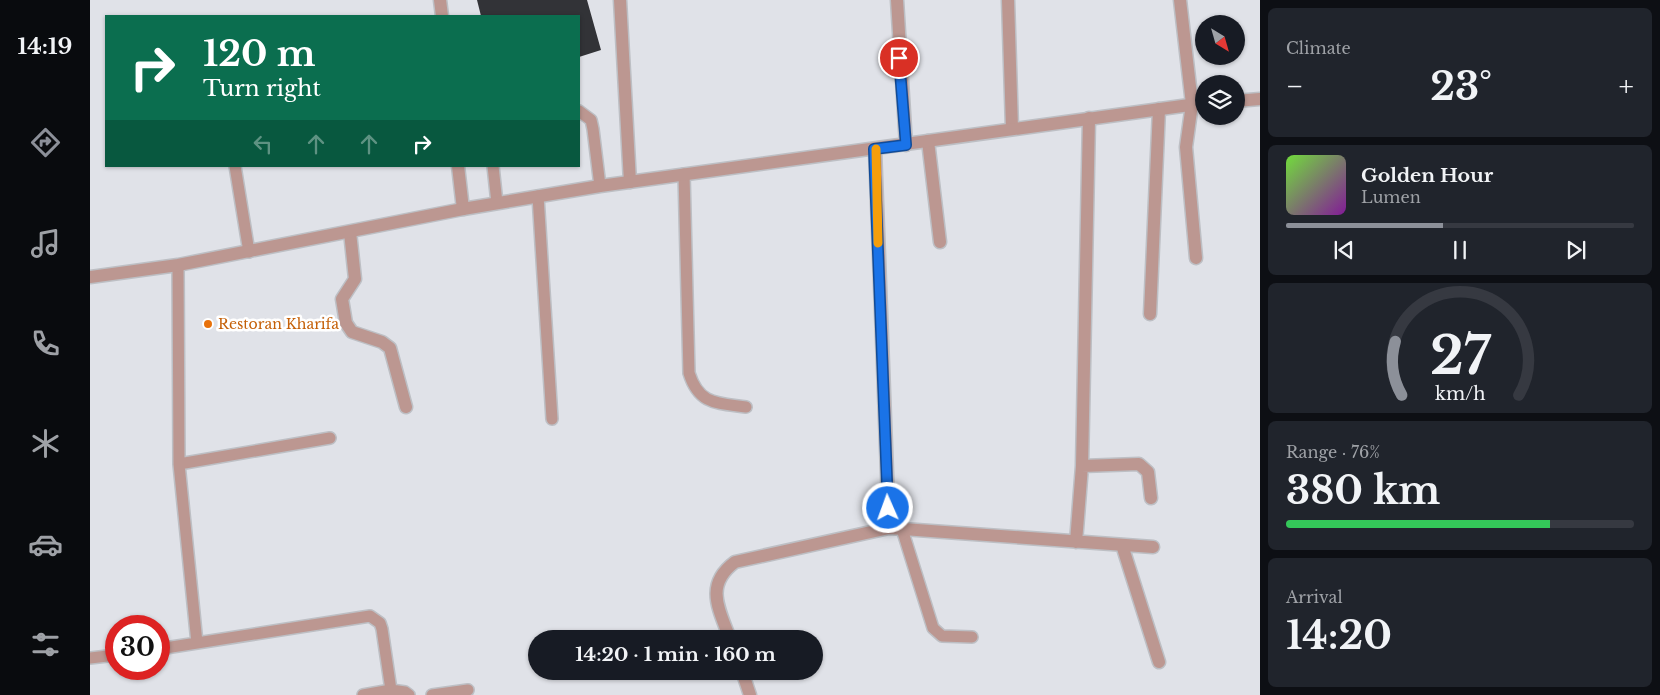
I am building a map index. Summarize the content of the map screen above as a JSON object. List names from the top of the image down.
{
  "places": ["Restoran Kharifa"],
  "north": "bottom right",
  "page": {
    "tabs": "14:19",
    "tile": [
      "Climate",
      ["Range · 76%", "380 km"],
      ["Arrival", "14:20"]
    ],
    "turn": ["120 m", "Turn right"],
    "heat": ["−", "23°", "+"],
    "song": ["Golden Hour", "Lumen"],
    "limit": "30",
    "trip": "14:20 · 1 min · 160 m",
    "gauge": ["27", "km/h"]
  }
}
